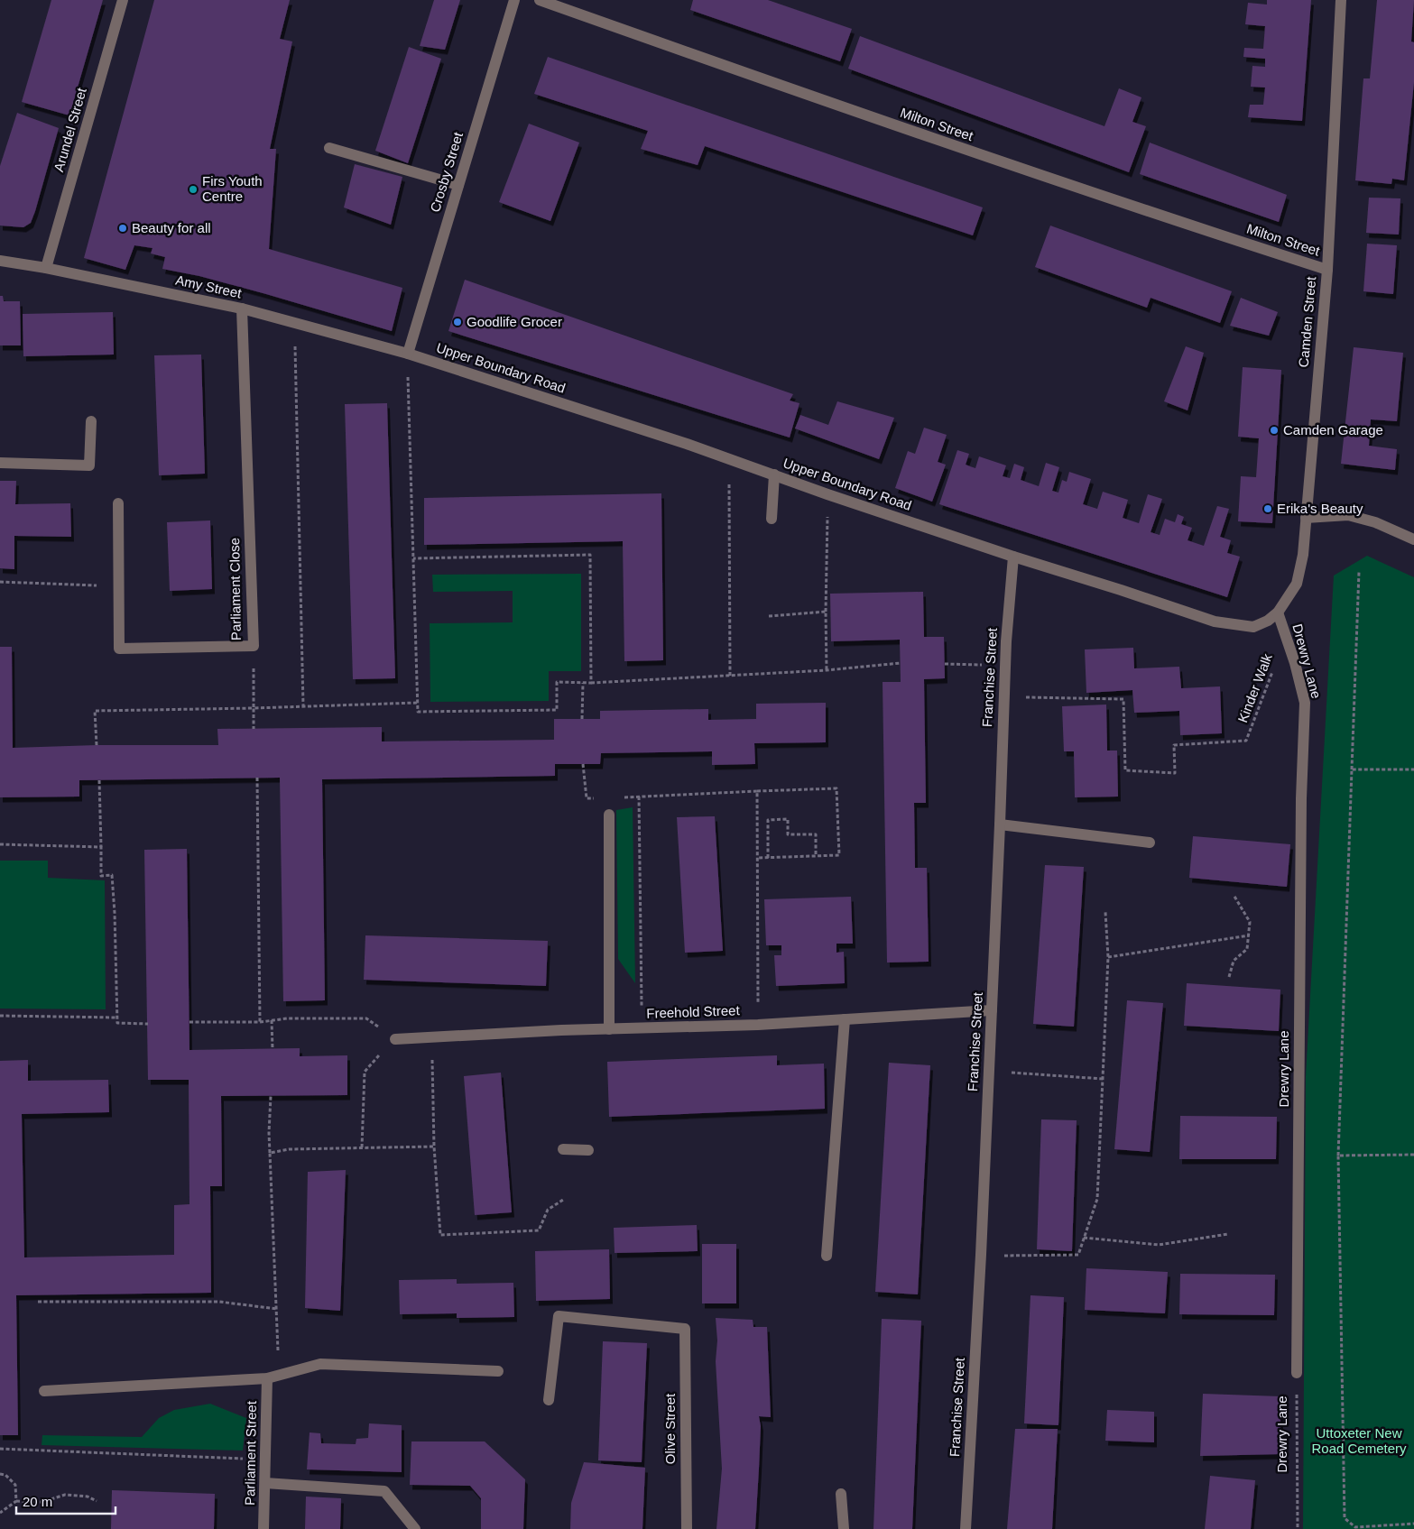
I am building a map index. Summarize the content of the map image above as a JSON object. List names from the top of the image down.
{
  "streets": {
    "street": [
      "Milton Street",
      "Arundel Street",
      "Crosby Street",
      "Amy Street",
      "Camden Street",
      "Upper Boundary Road",
      "Parliament Close",
      "Drewry Lane",
      "Franchise Street",
      "Freehold Street",
      "Olive Street",
      "Parliament Street"
    ],
    "path": ["Kinder Walk"]
  },
  "crossings": [
    ["Milton Street", "Camden Street"],
    ["Arundel Street", "Amy Street"],
    ["Crosby Street", "Amy Street"],
    ["Crosby Street", "Upper Boundary Road"],
    ["Amy Street", "Upper Boundary Road"],
    ["Amy Street", "Parliament Close"],
    ["Camden Street", "Upper Boundary Road"],
    ["Camden Street", "Drewry Lane"],
    ["Upper Boundary Road", "Drewry Lane"],
    ["Upper Boundary Road", "Franchise Street"],
    ["Drewry Lane", "Kinder Walk"],
    ["Franchise Street", "Kinder Walk"],
    ["Franchise Street", "Freehold Street"]
  ],
  "parks": ["Uttoxeter New Road Cemetery"],
  "places": [
    "Firs Youth Centre",
    "Beauty for all",
    "Goodlife Grocer",
    "Camden Garage",
    "Erika's Beauty"
  ],
  "scale_bar": "20 m"
}
